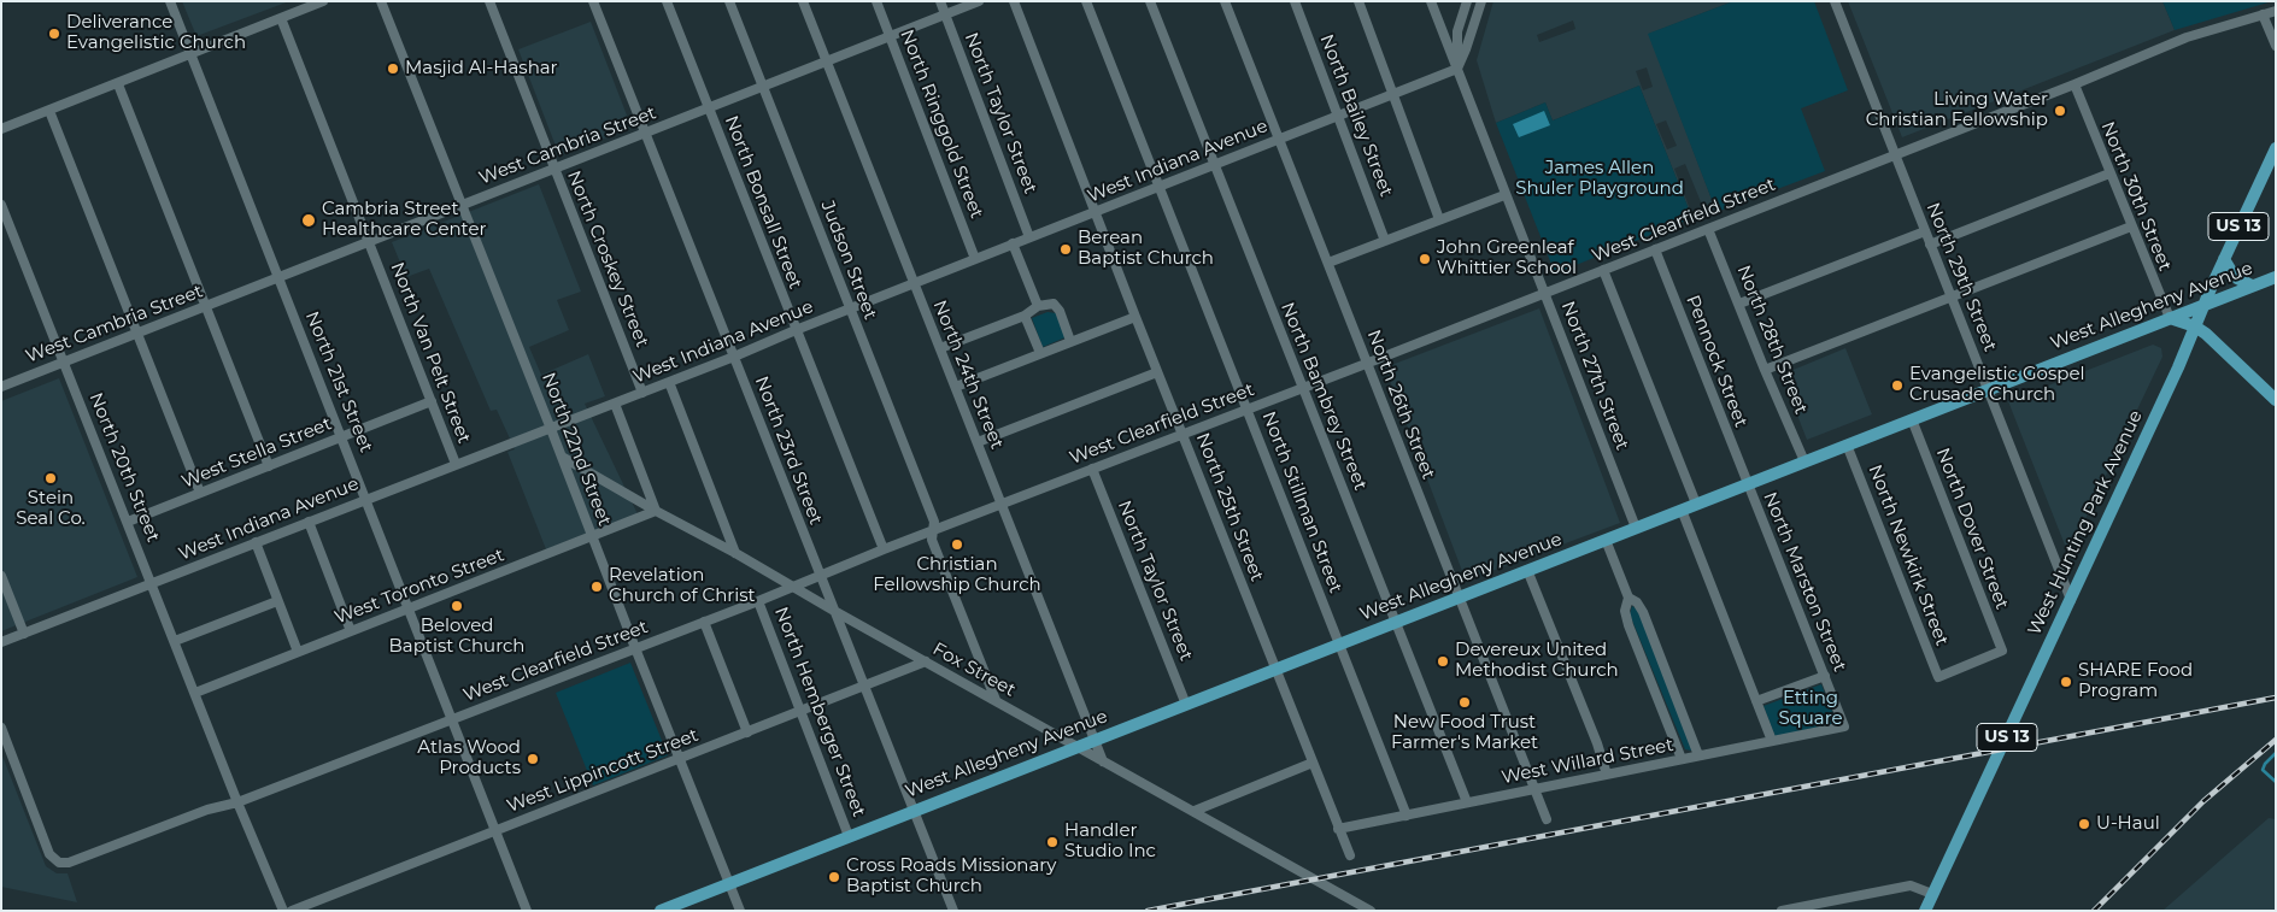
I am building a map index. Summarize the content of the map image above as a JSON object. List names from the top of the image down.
{
  "streets": {
    "main road": ["US 13", "West Allegheny Avenue", "West Hunting Park Avenue"],
    "street": [
      "North Taylor Street",
      "North Bailey Street",
      "North Ringgold Street",
      "West Cambria Street",
      "West Indiana Avenue",
      "North 30th Street",
      "North Bonsall Street",
      "West Clearfield Street",
      "North Croskey Street",
      "Judson Street",
      "North 29th Street",
      "North 28th Street",
      "North Van Pelt Street",
      "Pennock Street",
      "North 24th Street",
      "North 27th Street",
      "North 21st Street",
      "North Bambrey Street",
      "North 26th Street",
      "North 22nd Street",
      "North 23rd Street",
      "West Stella Street",
      "North 20th Street",
      "North Stillman Street",
      "North 25th Street",
      "North Dover Street",
      "North Newkirk Street",
      "North Marston Street",
      "West Toronto Street",
      "Fox Street",
      "North Hemberger Street",
      "West Willard Street",
      "West Lippincott Street"
    ]
  },
  "crossings": [
    ["North Taylor Street", "West Cambria Street"],
    ["North Taylor Street", "West Indiana Avenue"],
    ["North Taylor Street", "West Clearfield Street"],
    ["North Taylor Street", "West Allegheny Avenue"],
    ["North Bailey Street", "West Indiana Avenue"],
    ["North Ringgold Street", "West Cambria Street"],
    ["North Ringgold Street", "West Indiana Avenue"],
    ["West Cambria Street", "North Bonsall Street"],
    ["West Cambria Street", "North Croskey Street"],
    ["West Cambria Street", "Judson Street"],
    ["West Cambria Street", "North Van Pelt Street"],
    ["West Cambria Street", "North 24th Street"],
    ["West Cambria Street", "North 21st Street"],
    ["West Cambria Street", "North 22nd Street"],
    ["West Cambria Street", "North 23rd Street"],
    ["West Cambria Street", "North 20th Street"],
    ["West Indiana Avenue", "North Bonsall Street"],
    ["West Indiana Avenue", "North Croskey Street"],
    ["West Indiana Avenue", "Judson Street"],
    ["West Indiana Avenue", "North Van Pelt Street"],
    ["West Indiana Avenue", "North 24th Street"],
    ["West Indiana Avenue", "North 27th Street"],
    ["West Indiana Avenue", "North 21st Street"],
    ["West Indiana Avenue", "North Bambrey Street"],
    ["West Indiana Avenue", "North 26th Street"],
    ["West Indiana Avenue", "North 22nd Street"],
    ["West Indiana Avenue", "North 23rd Street"],
    ["West Indiana Avenue", "North 20th Street"],
    ["West Indiana Avenue", "North Stillman Street"],
    ["West Indiana Avenue", "North 25th Street"],
    ["North 30th Street", "West Clearfield Street"],
    ["North 30th Street", "West Allegheny Avenue"],
    ["North Bonsall Street", "West Clearfield Street"],
    ["West Clearfield Street", "Judson Street"],
    ["West Clearfield Street", "North 29th Street"],
    ["West Clearfield Street", "North 28th Street"],
    ["West Clearfield Street", "Pennock Street"],
    ["West Clearfield Street", "North 24th Street"],
    ["West Clearfield Street", "North 27th Street"],
    ["West Clearfield Street", "North 21st Street"],
    ["West Clearfield Street", "North Bambrey Street"],
    ["West Clearfield Street", "North 26th Street"],
    ["West Clearfield Street", "North 22nd Street"],
    ["West Clearfield Street", "North 23rd Street"],
    ["West Clearfield Street", "North 20th Street"],
    ["West Clearfield Street", "North Stillman Street"],
    ["West Clearfield Street", "North 25th Street"],
    ["West Clearfield Street", "Fox Street"],
    ["West Clearfield Street", "North Hemberger Street"],
    ["Judson Street", "Fox Street"],
    ["North 29th Street", "West Allegheny Avenue"],
    ["North 29th Street", "West Hunting Park Avenue"],
    ["West Allegheny Avenue", "North 28th Street"],
    ["West Allegheny Avenue", "Pennock Street"],
    ["West Allegheny Avenue", "North 24th Street"],
    ["West Allegheny Avenue", "North 27th Street"],
    ["West Allegheny Avenue", "North Bambrey Street"],
    ["West Allegheny Avenue", "North 26th Street"],
    ["West Allegheny Avenue", "North 22nd Street"],
    ["West Allegheny Avenue", "North 23rd Street"],
    ["West Allegheny Avenue", "North Stillman Street"],
    ["West Allegheny Avenue", "North 25th Street"],
    ["West Allegheny Avenue", "West Hunting Park Avenue"],
    ["West Allegheny Avenue", "North Dover Street"],
    ["West Allegheny Avenue", "North Newkirk Street"],
    ["West Allegheny Avenue", "North Marston Street"],
    ["West Allegheny Avenue", "Fox Street"],
    ["West Allegheny Avenue", "North Hemberger Street"],
    ["North Van Pelt Street", "West Stella Street"],
    ["Pennock Street", "North Marston Street"],
    ["North 24th Street", "Fox Street"],
    ["North 21st Street", "West Stella Street"],
    ["North 21st Street", "West Toronto Street"],
    ["North 21st Street", "West Lippincott Street"],
    ["North Bambrey Street", "West Willard Street"],
    ["North 26th Street", "West Willard Street"],
    ["North 22nd Street", "West Toronto Street"],
    ["North 22nd Street", "Fox Street"],
    ["North 22nd Street", "West Lippincott Street"],
    ["North 23rd Street", "Fox Street"],
    ["North 23rd Street", "West Lippincott Street"],
    ["West Stella Street", "North 20th Street"],
    ["North 20th Street", "West Toronto Street"],
    ["North Stillman Street", "West Willard Street"],
    ["North 25th Street", "West Willard Street"],
    ["North Dover Street", "North Newkirk Street"],
    ["North Marston Street", "West Willard Street"],
    ["West Toronto Street", "Fox Street"],
    ["Fox Street", "West Lippincott Street"],
    ["North Hemberger Street", "West Lippincott Street"]
  ],
  "parks": ["James Allen Shuler Playground", "Etting Square"],
  "places": [
    "Deliverance Evangelistic Church",
    "Masjid Al-Hashar",
    "Living Water Christian Fellowship",
    "Cambria Street Healthcare Center",
    "Berean Baptist Church",
    "John Greenleaf Whittier School",
    "Evangelistic Gospel Crusade Church",
    "Stein Seal Co.",
    "Christian Fellowship Church",
    "Revelation Church of Christ",
    "Beloved Baptist Church",
    "Devereux United Methodist Church",
    "SHARE Food Program",
    "New Food Trust Farmer's Market",
    "Atlas Wood Products",
    "U-Haul",
    "Handler Studio Inc",
    "Cross Roads Missionary Baptist Church"
  ]
}
